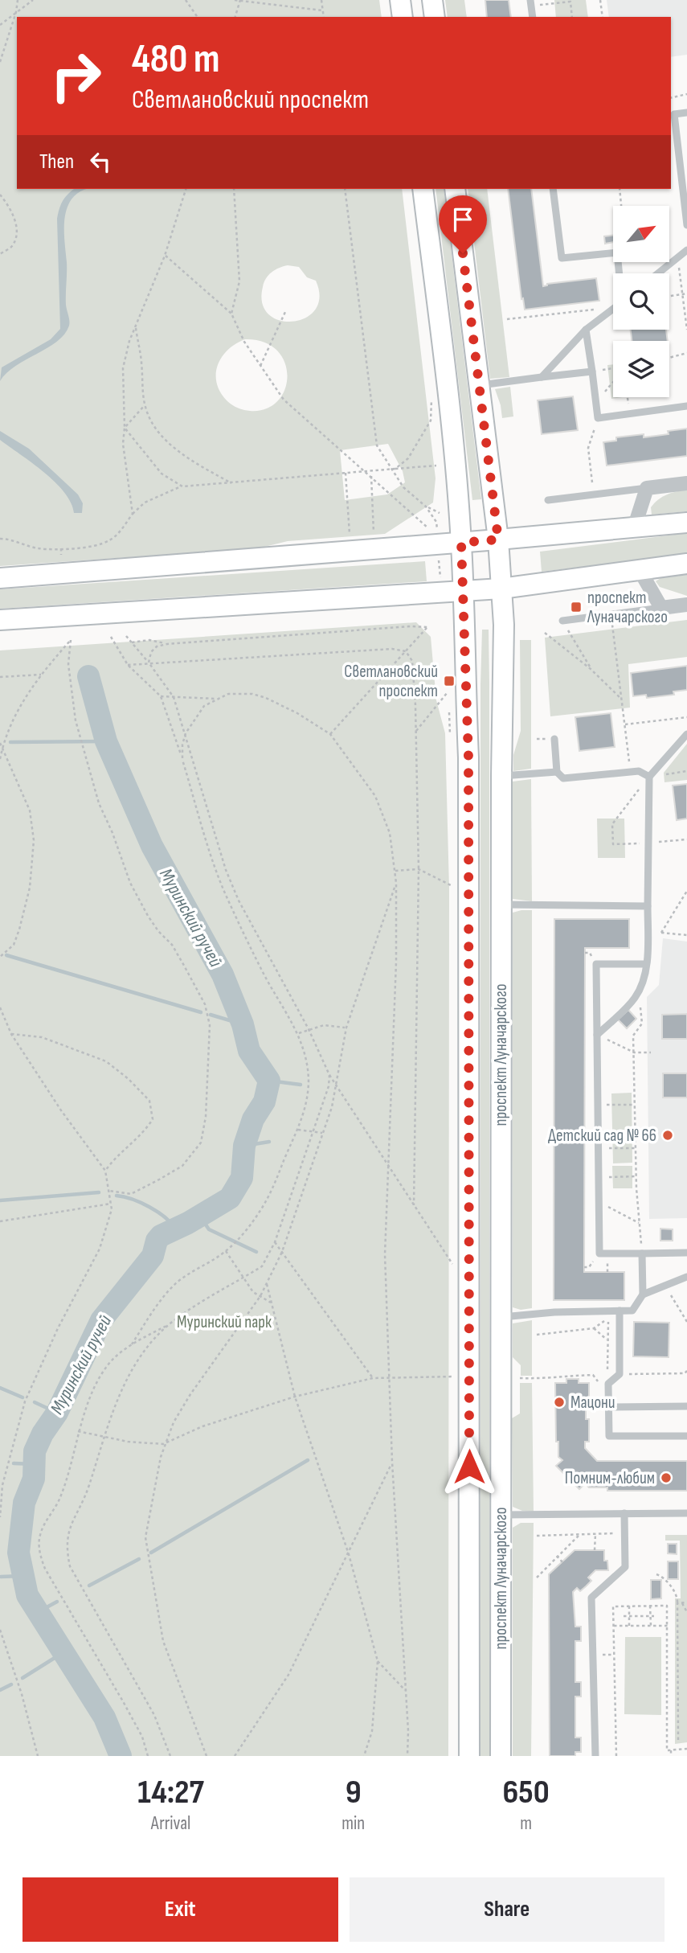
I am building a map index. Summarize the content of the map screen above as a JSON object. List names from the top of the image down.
{
  "streets": {
    "main road": ["проспект Луначарского"]
  },
  "water": ["Муринский ручей"],
  "parks": ["Муринский парк"],
  "places": {
    "transit": ["проспект Луначарского", "Светлановский проспект"],
    "other": ["Детский сад № 66", "Мацони", "Помним-любим"]
  },
  "north": "top right",
  "page": {
    "turn": ["480 m", "Светлановский проспект"],
    "then": "Then",
    "eta": [
      "14:27",
      "Arrival",
      "9",
      "min",
      "650",
      "m"
    ],
    "buttons": ["Exit", "Share"]
  }
}
